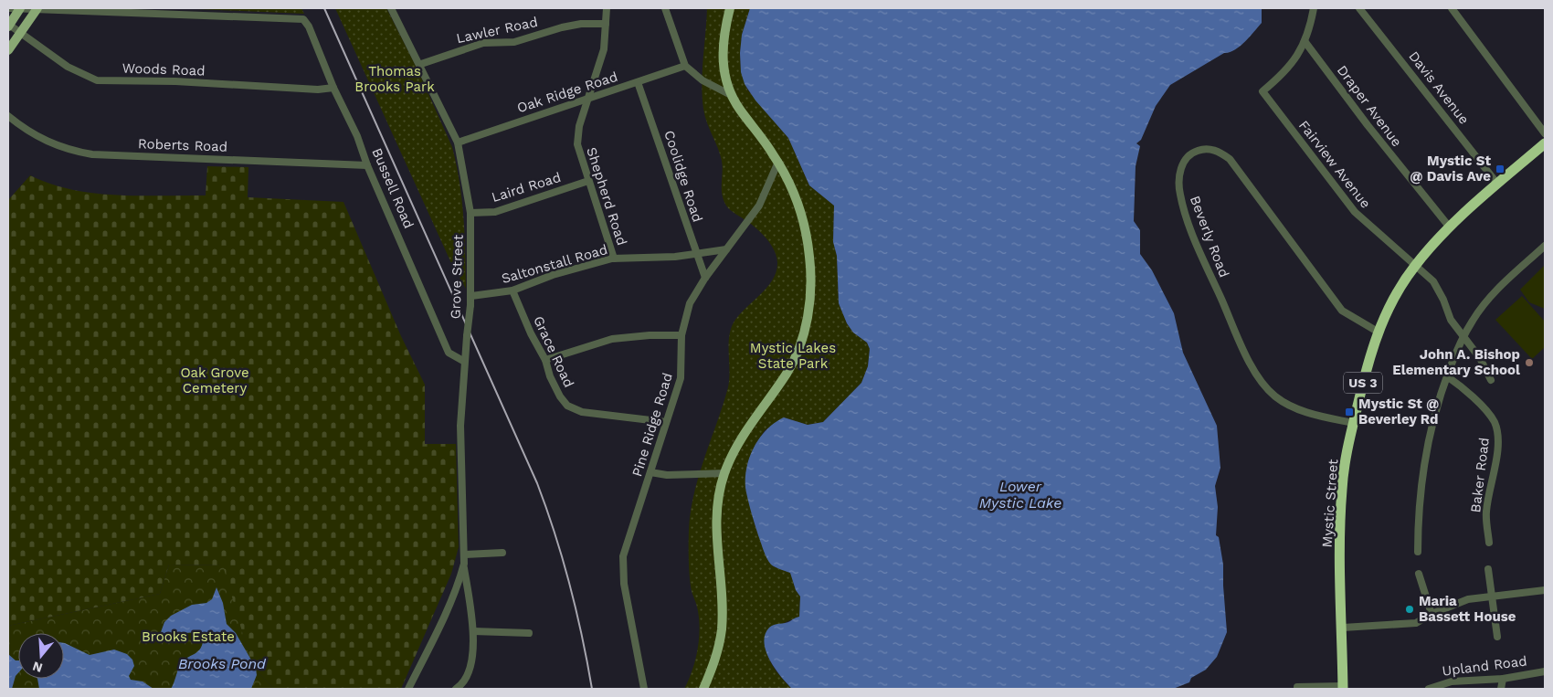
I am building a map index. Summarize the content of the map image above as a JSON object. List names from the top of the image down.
{
  "streets": {
    "highway": ["US 3", "Mystic Street"],
    "street": [
      "Lawler Road",
      "Woods Road",
      "Davis Avenue",
      "Oak Ridge Road",
      "Draper Avenue",
      "Roberts Road",
      "Fairview Avenue",
      "Coolidge Road",
      "Laird Road",
      "Bussell Road",
      "Shepherd Road",
      "Beverly Road",
      "Saltonstall Road",
      "Grove Street",
      "Grace Road",
      "Pine Ridge Road",
      "Baker Road",
      "Upland Road"
    ]
  },
  "crossings": [
    ["Lawler Road", "Shepherd Road"],
    ["Lawler Road", "Grove Street"],
    ["Woods Road", "Bussell Road"],
    ["Davis Avenue", "Mystic Street"],
    ["Oak Ridge Road", "Coolidge Road"],
    ["Oak Ridge Road", "Shepherd Road"],
    ["Oak Ridge Road", "Grove Street"],
    ["Draper Avenue", "Fairview Avenue"],
    ["Draper Avenue", "Mystic Street"],
    ["Roberts Road", "Bussell Road"],
    ["Fairview Avenue", "Mystic Street"],
    ["Coolidge Road", "Saltonstall Road"],
    ["Coolidge Road", "Pine Ridge Road"],
    ["Laird Road", "Shepherd Road"],
    ["Laird Road", "Grove Street"],
    ["Bussell Road", "Grove Street"],
    ["Shepherd Road", "Saltonstall Road"],
    ["Beverly Road", "Mystic Street"],
    ["Saltonstall Road", "Grove Street"],
    ["Saltonstall Road", "Grace Road"],
    ["Saltonstall Road", "Pine Ridge Road"],
    ["Grace Road", "Pine Ridge Road"]
  ],
  "water": ["Lower Mystic Lake", "Brooks Pond"],
  "parks": [
    "Thomas Brooks Park",
    "Mystic Lakes State Park",
    "Oak Grove Cemetery",
    "Brooks Estate"
  ],
  "places": {
    "transit": ["Mystic St @ Davis Ave", "Mystic St @ Beverley Rd"],
    "other": ["John A. Bishop Elementary School", "Maria Bassett House"]
  },
  "north": "bottom"
}
